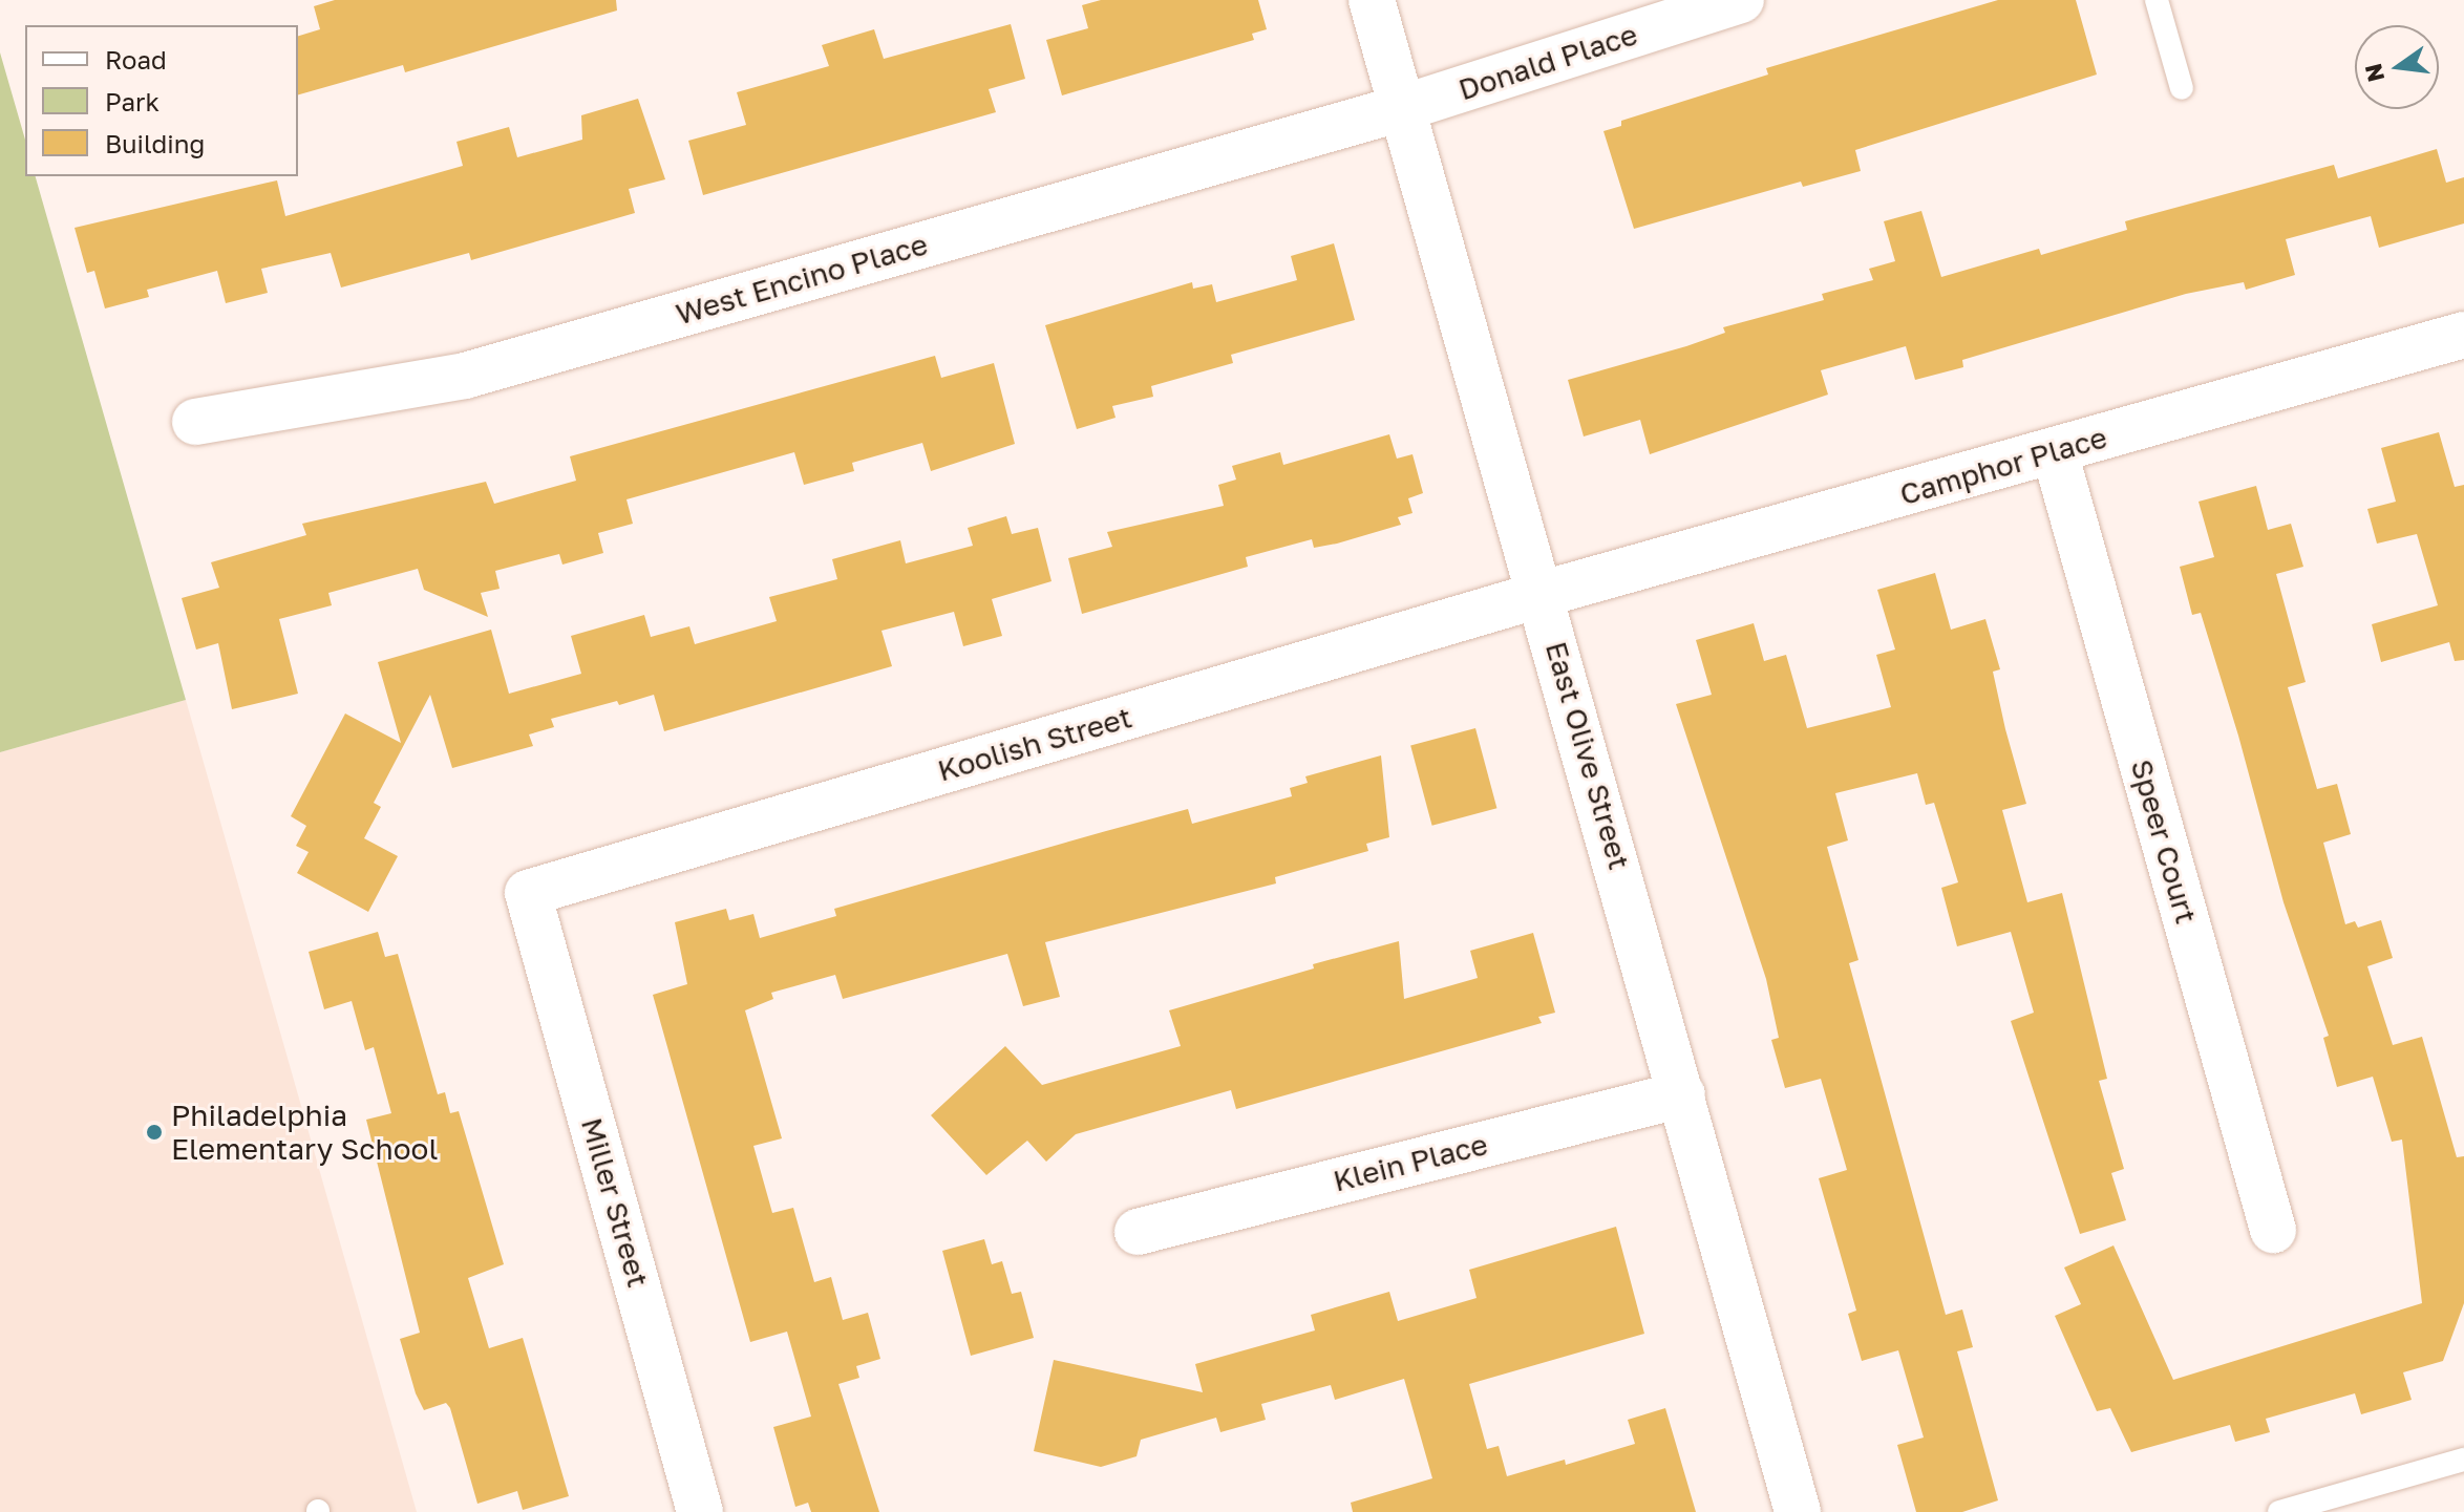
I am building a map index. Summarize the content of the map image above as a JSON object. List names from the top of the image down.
{
  "streets": {
    "street": [
      "Donald Place",
      "West Encino Place",
      "Camphor Place",
      "Koolish Street",
      "East Olive Street",
      "Speer Court",
      "Klein Place",
      "Miller Street"
    ]
  },
  "crossings": [
    ["Donald Place", "West Encino Place"],
    ["Donald Place", "East Olive Street"],
    ["West Encino Place", "East Olive Street"],
    ["Camphor Place", "Koolish Street"],
    ["Camphor Place", "East Olive Street"],
    ["Camphor Place", "Speer Court"],
    ["Koolish Street", "East Olive Street"],
    ["Koolish Street", "Miller Street"],
    ["East Olive Street", "Klein Place"]
  ],
  "places": ["Philadelphia Elementary School"],
  "legend": ["Road", "Park", "Building"],
  "north": "left"
}
